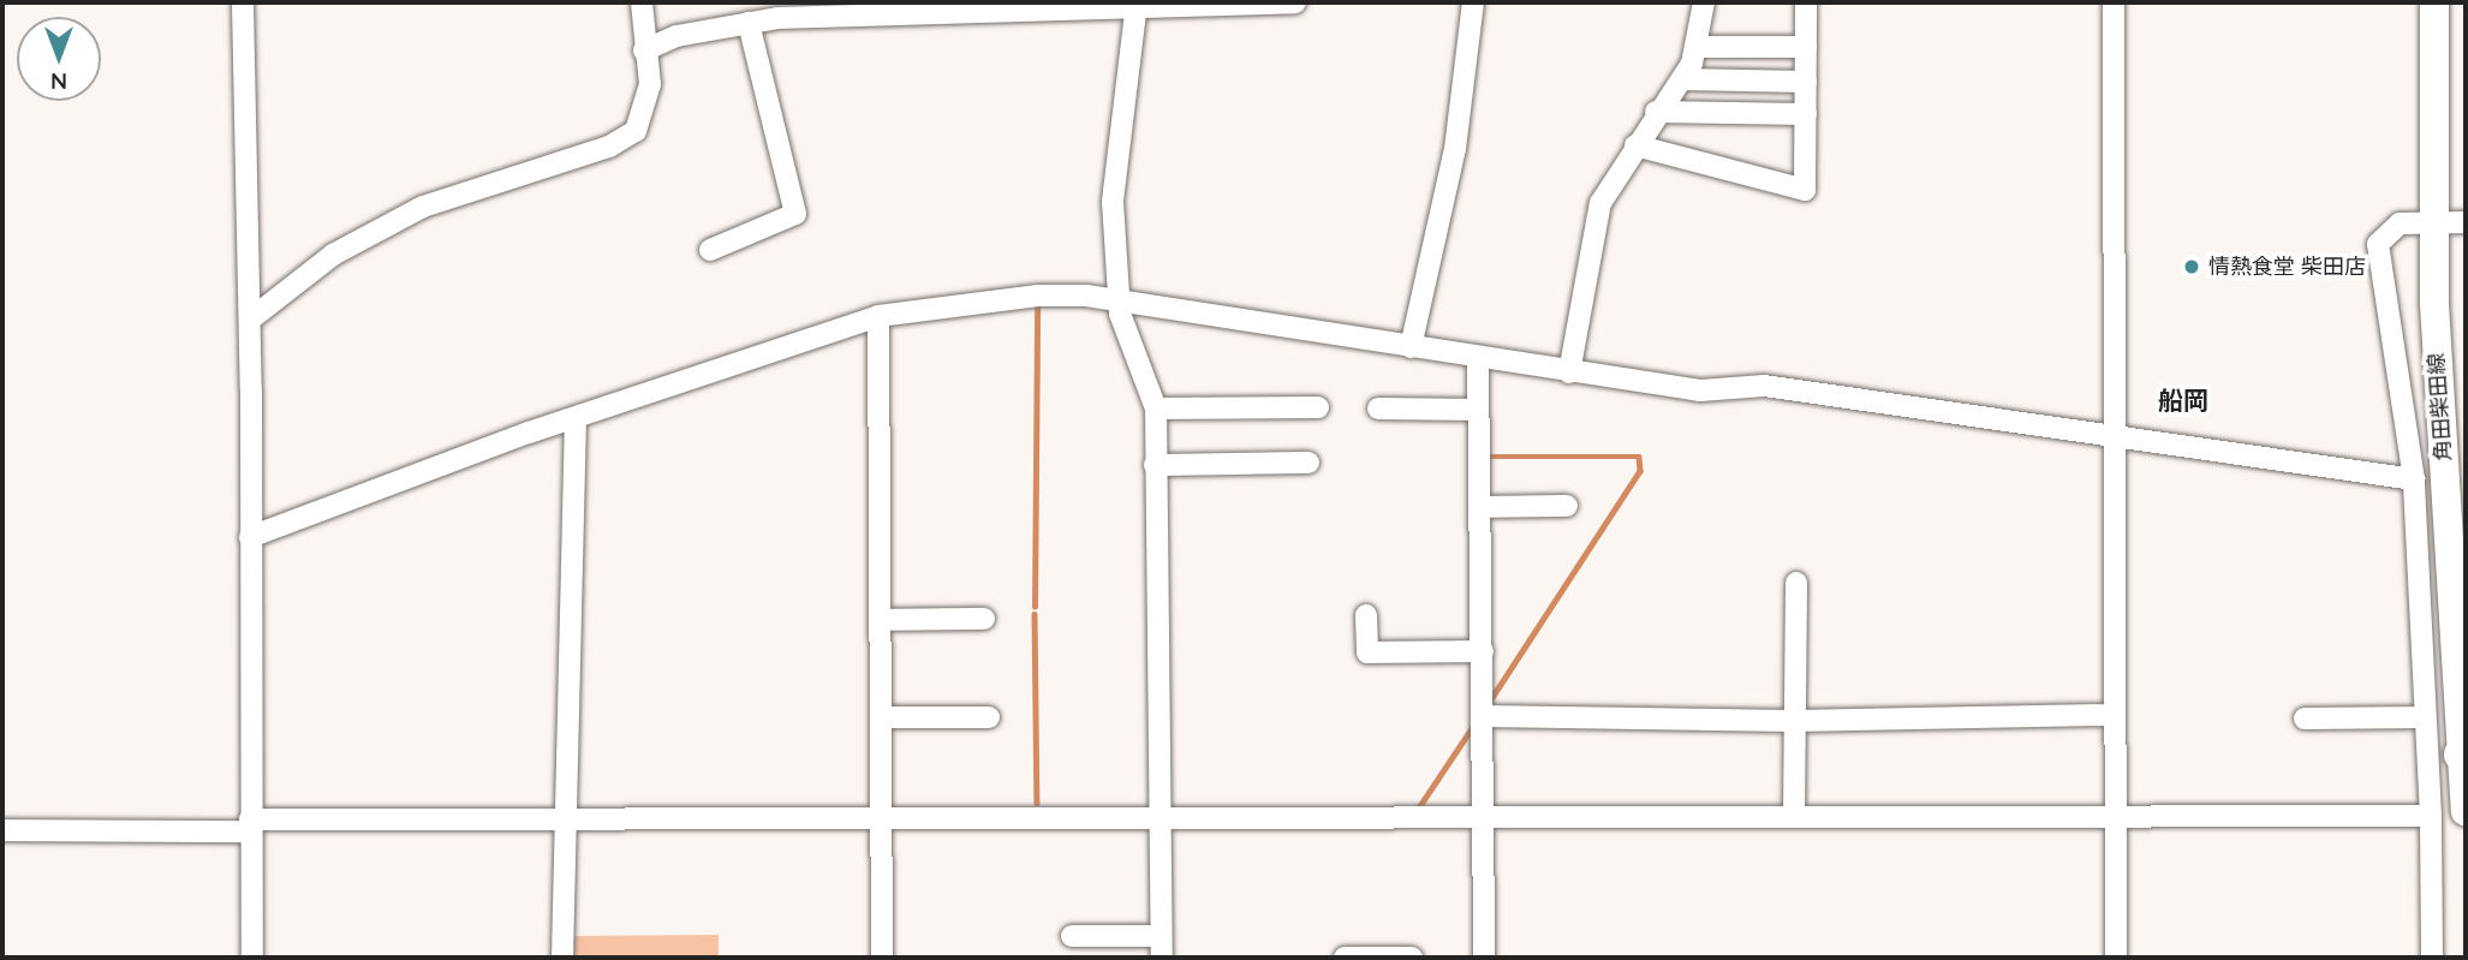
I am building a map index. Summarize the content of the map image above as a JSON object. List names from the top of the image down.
{
  "streets": {
    "main road": ["角田柴田線"]
  },
  "districts": ["船岡"],
  "places": ["情熱食堂 柴田店"],
  "north": "bottom"
}
